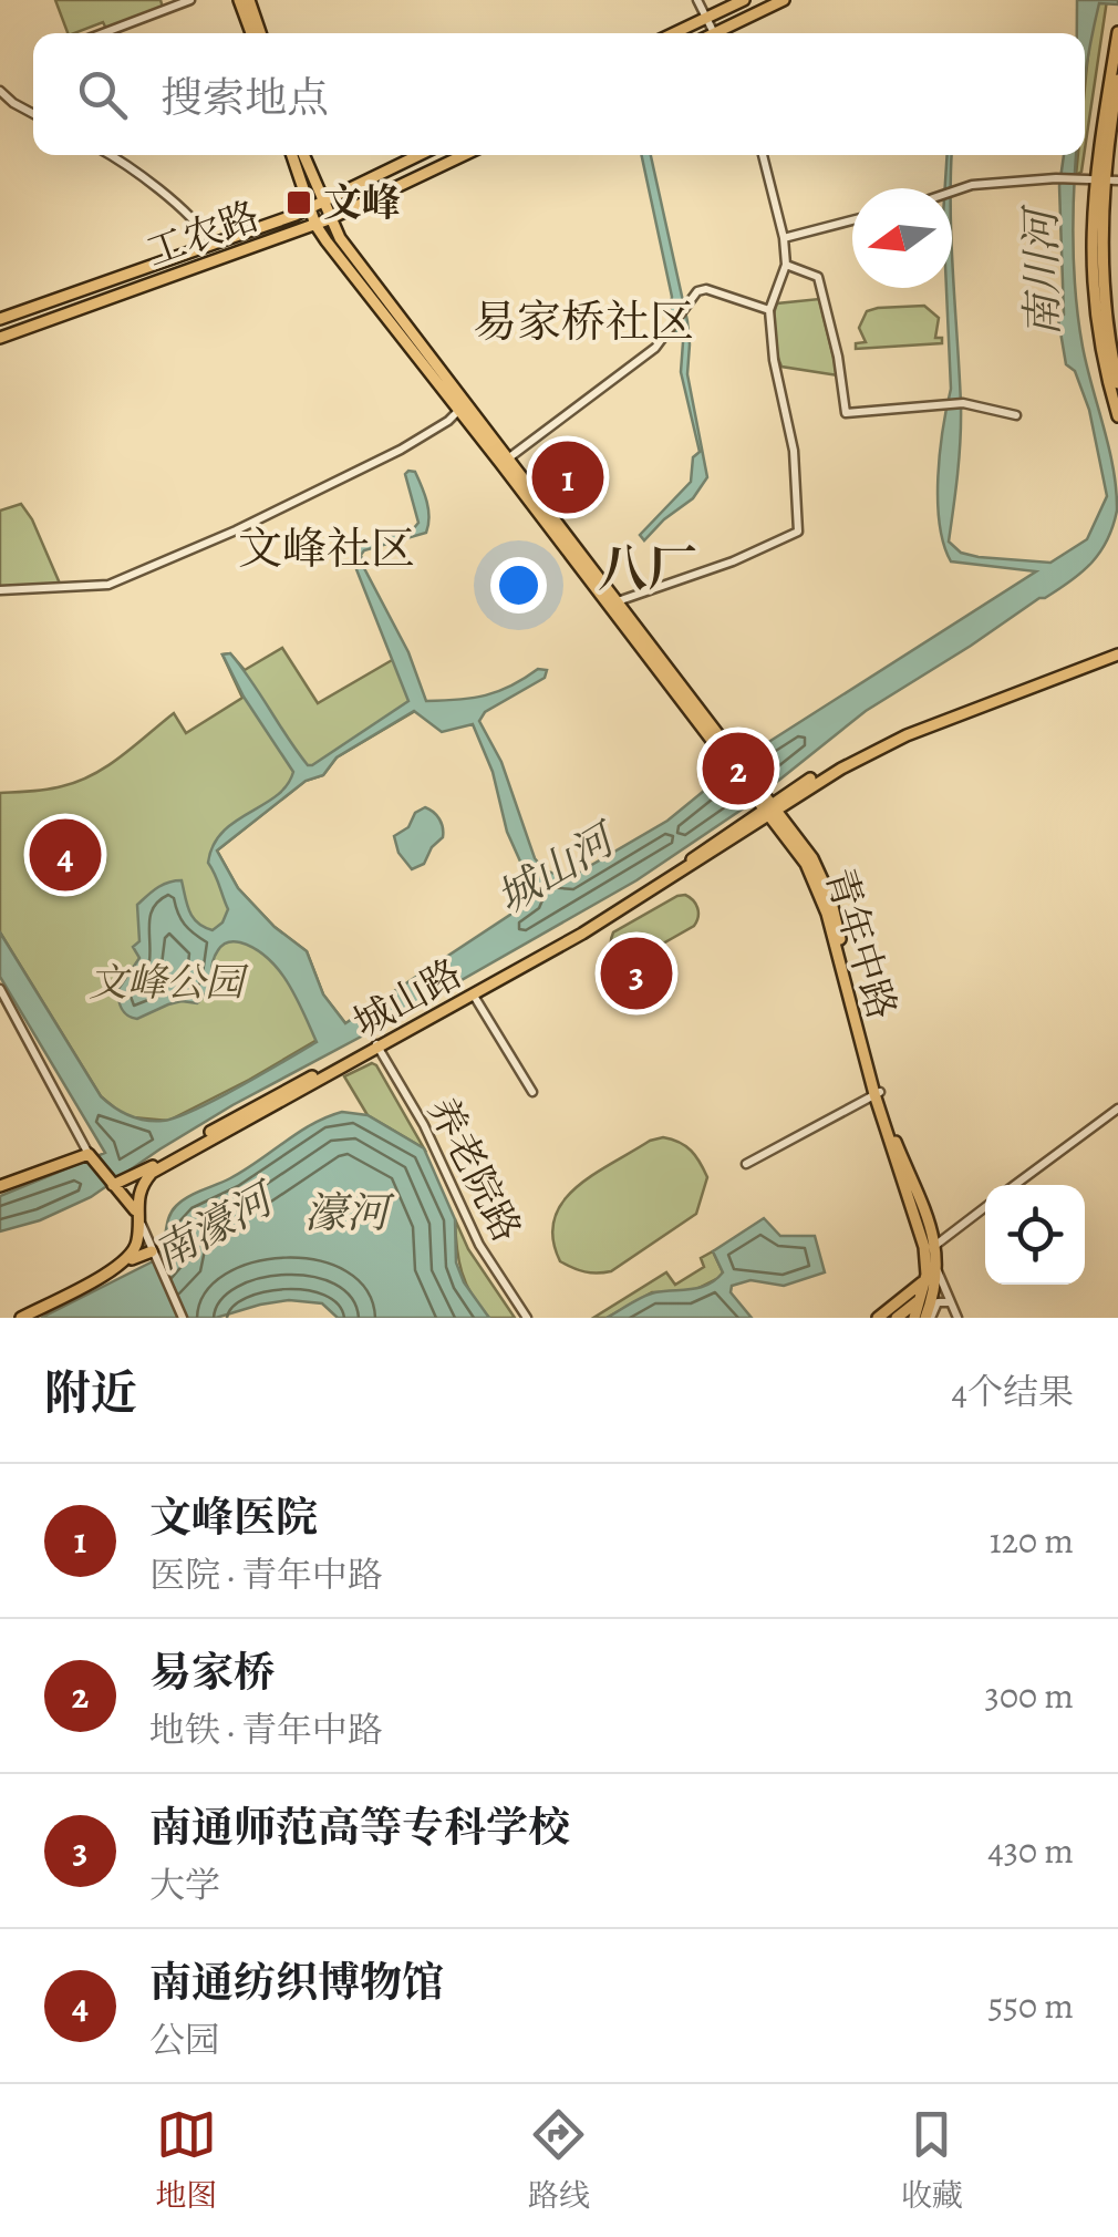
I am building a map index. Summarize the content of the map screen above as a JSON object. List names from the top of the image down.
{
  "streets": {
    "main road": ["工农路", "青年中路", "城山路"],
    "street": ["养老院路"]
  },
  "crossings": [
    ["工农路", "青年中路"],
    ["青年中路", "城山路"],
    ["城山路", "养老院路"]
  ],
  "districts": ["易家桥社区", "文峰社区", "八厂"],
  "water": [
    "南川河",
    "城山河",
    "濠河",
    "南濠河"
  ],
  "parks": ["文峰公园"],
  "places": {
    "transit": ["文峰"]
  },
  "north": "left",
  "page": {
    "search": "搜索地点",
    "pins": [
      "1",
      "2",
      "4",
      "3"
    ],
    "heading": ["附近", "4个结果"],
    "list": [
      {
        "mark": "1",
        "name": "文峰医院",
        "note": "医院 · 青年中路",
        "value": "120 m"
      },
      {
        "mark": "2",
        "name": "易家桥",
        "note": "地铁 · 青年中路",
        "value": "300 m"
      },
      {
        "mark": "3",
        "name": "南通师范高等专科学校",
        "note": "大学",
        "value": "430 m"
      },
      {
        "mark": "4",
        "name": "南通纺织博物馆",
        "note": "公园",
        "value": "550 m"
      }
    ],
    "nav": ["地图", "路线", "收藏"]
  }
}
